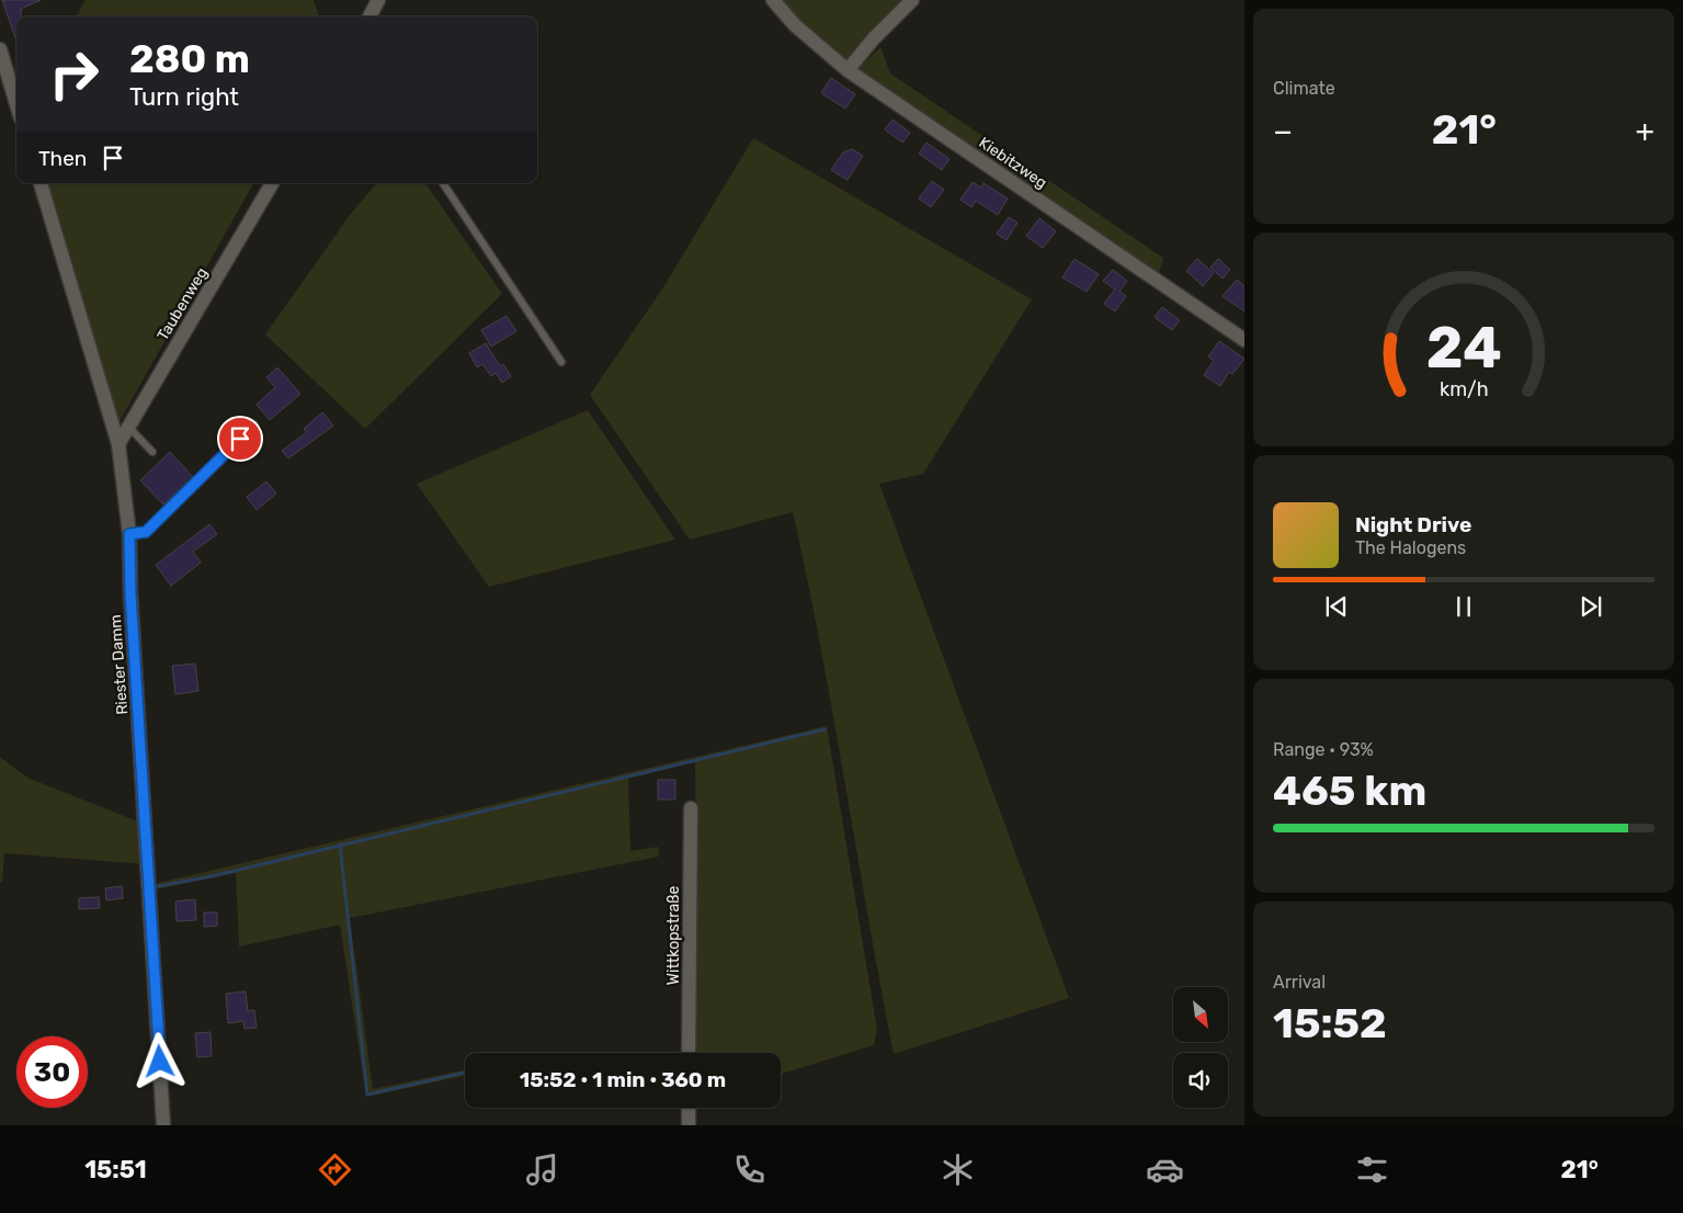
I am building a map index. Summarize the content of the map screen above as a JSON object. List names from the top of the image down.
{
  "streets": {
    "street": [
      "Kiebitzweg",
      "Taubenweg",
      "Riester Damm",
      "Wittkopstraße"
    ]
  },
  "crossings": [
    ["Taubenweg", "Riester Damm"]
  ],
  "north": "bottom right",
  "page": {
    "tile": [
      "Climate",
      ["Range · 93%", "465 km"],
      ["Arrival", "15:52"]
    ],
    "turn": ["280 m", "Turn right"],
    "heat": ["−", "21°", "+"],
    "then": "Then",
    "song": ["Night Drive", "The Halogens"],
    "limit": "30",
    "trip": "15:52 · 1 min · 360 m",
    "tabs": ["15:51", "21°"],
    "gauge": ["24", "km/h"]
  }
}
